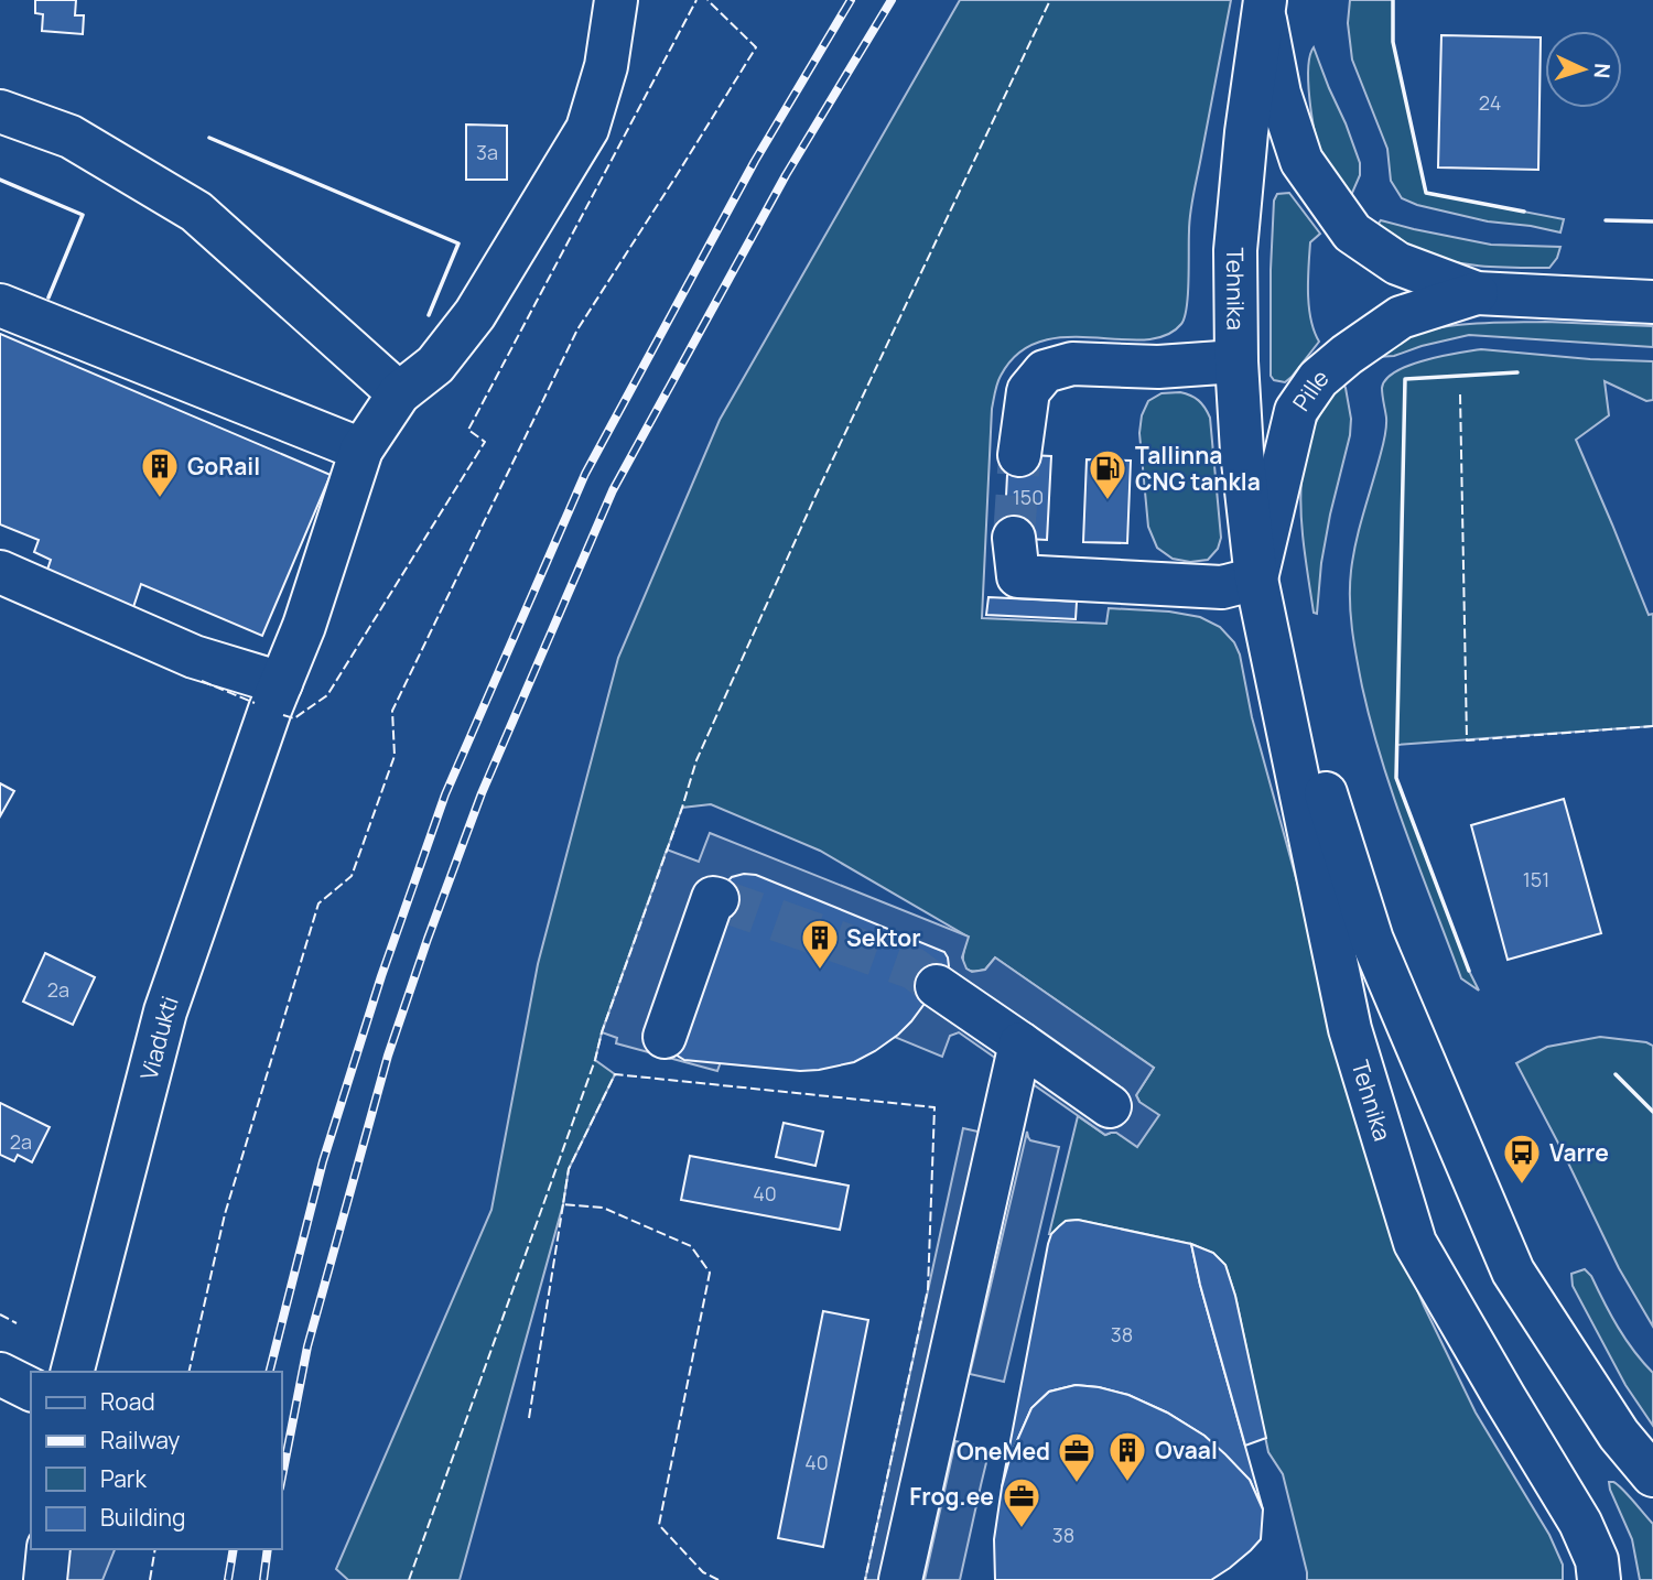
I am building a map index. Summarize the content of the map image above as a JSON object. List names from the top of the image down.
{
  "streets": {
    "main road": ["Tehnika", "Pille", "Viadukti"]
  },
  "crossings": [
    ["Tehnika", "Pille"]
  ],
  "places": {
    "building": ["GoRail", "Sektor", "Ovaal"],
    "fuel station": ["Tallinna CNG tankla"],
    "bus stop": ["Varre"],
    "office": ["OneMed", "Frog.ee"]
  },
  "house_numbers": [
    "24",
    "3a",
    "150",
    "151",
    "2a",
    "2a",
    "40",
    "38",
    "40",
    "38"
  ],
  "legend": [
    "Road",
    "Railway",
    "Park",
    "Building"
  ],
  "north": "right"
}
